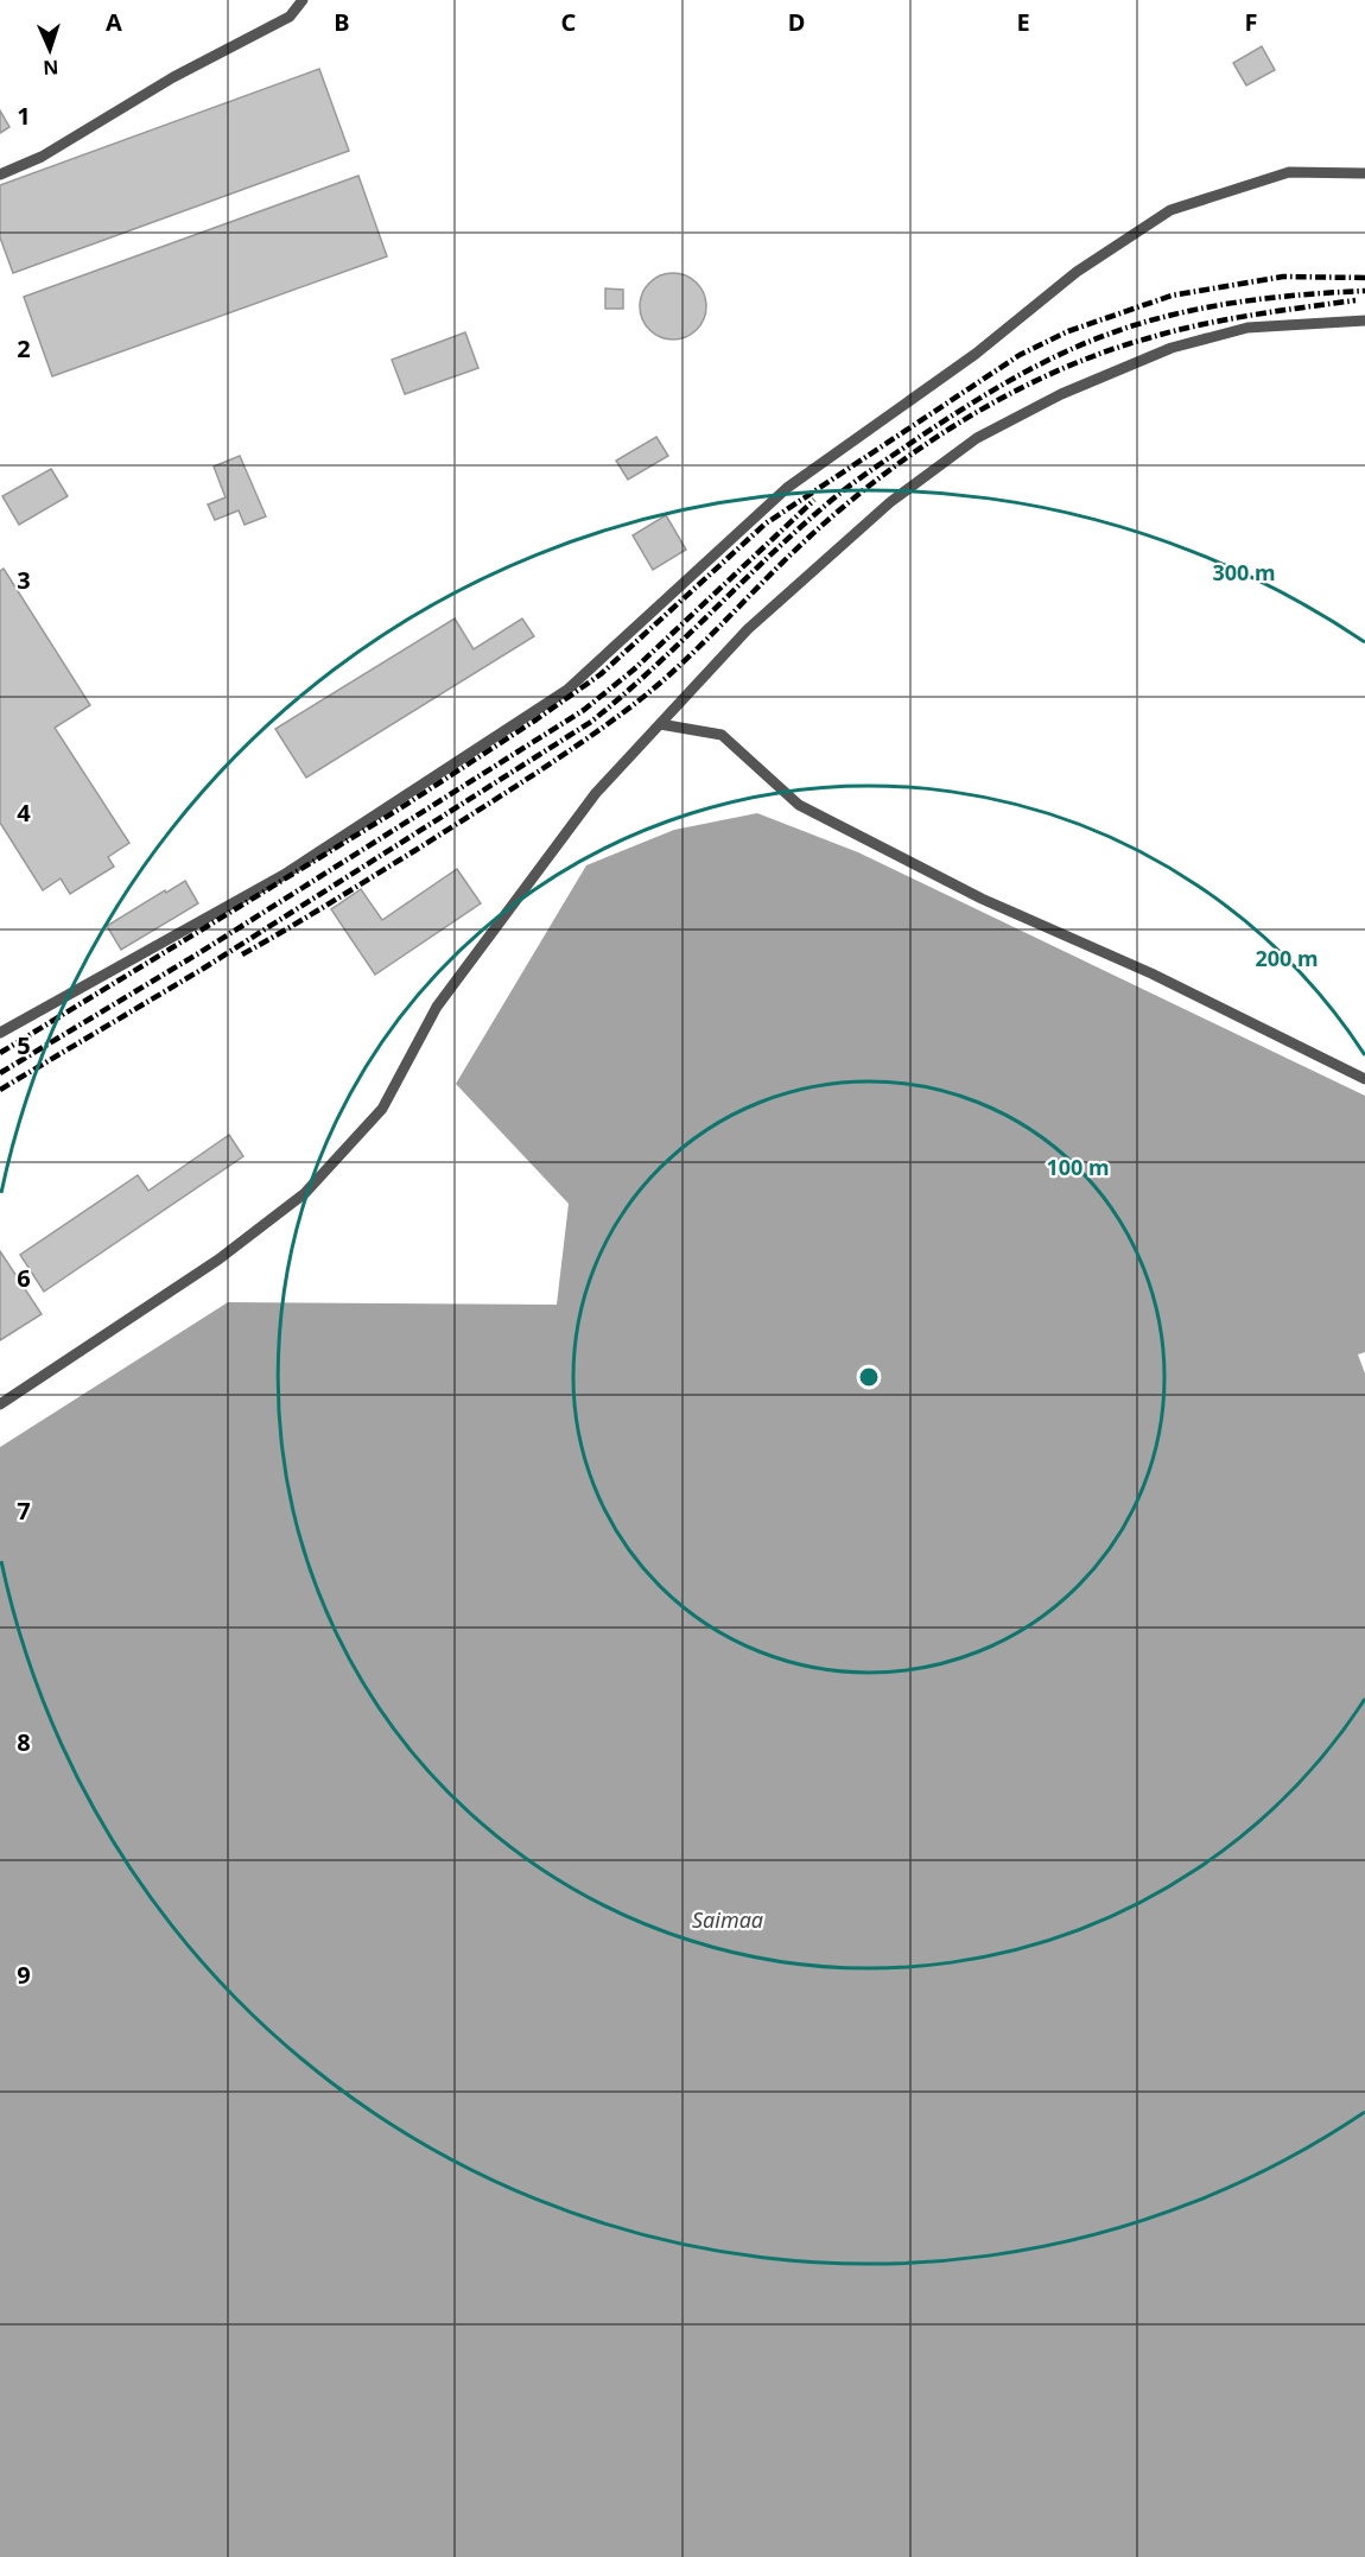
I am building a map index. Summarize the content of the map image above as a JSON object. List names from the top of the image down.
{
  "water": ["Saimaa"],
  "north": "bottom",
  "grid": {
    "columns": [
      "A",
      "B",
      "C",
      "D",
      "E",
      "F"
    ],
    "rows": [
      "1",
      "2",
      "3",
      "4",
      "5",
      "6",
      "7",
      "8",
      "9"
    ]
  },
  "rings": ["300 m", "200 m", "100 m"]
}
